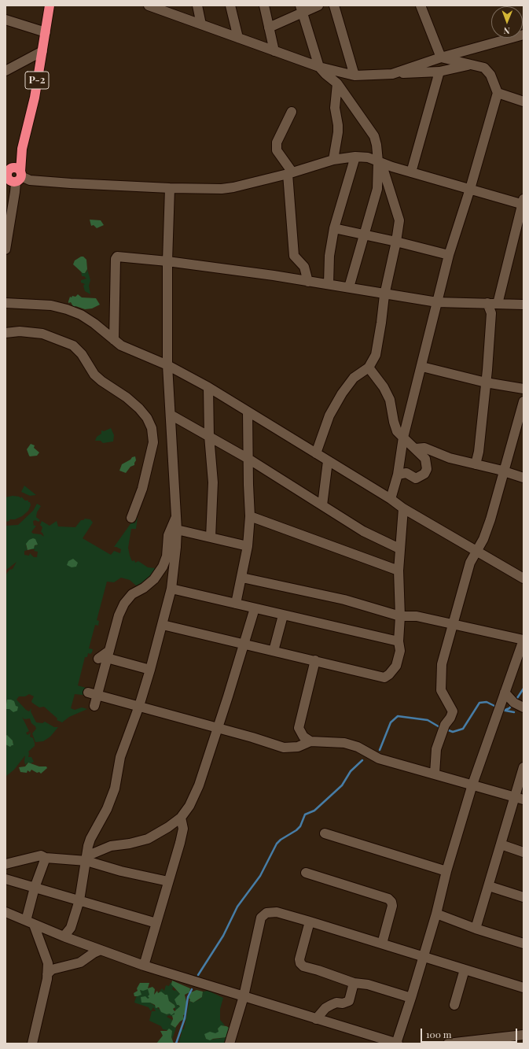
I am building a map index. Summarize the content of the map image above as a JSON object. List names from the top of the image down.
{
  "streets": {
    "highway": ["P-2"]
  },
  "scale_bar": "100 m",
  "north": "bottom"
}
